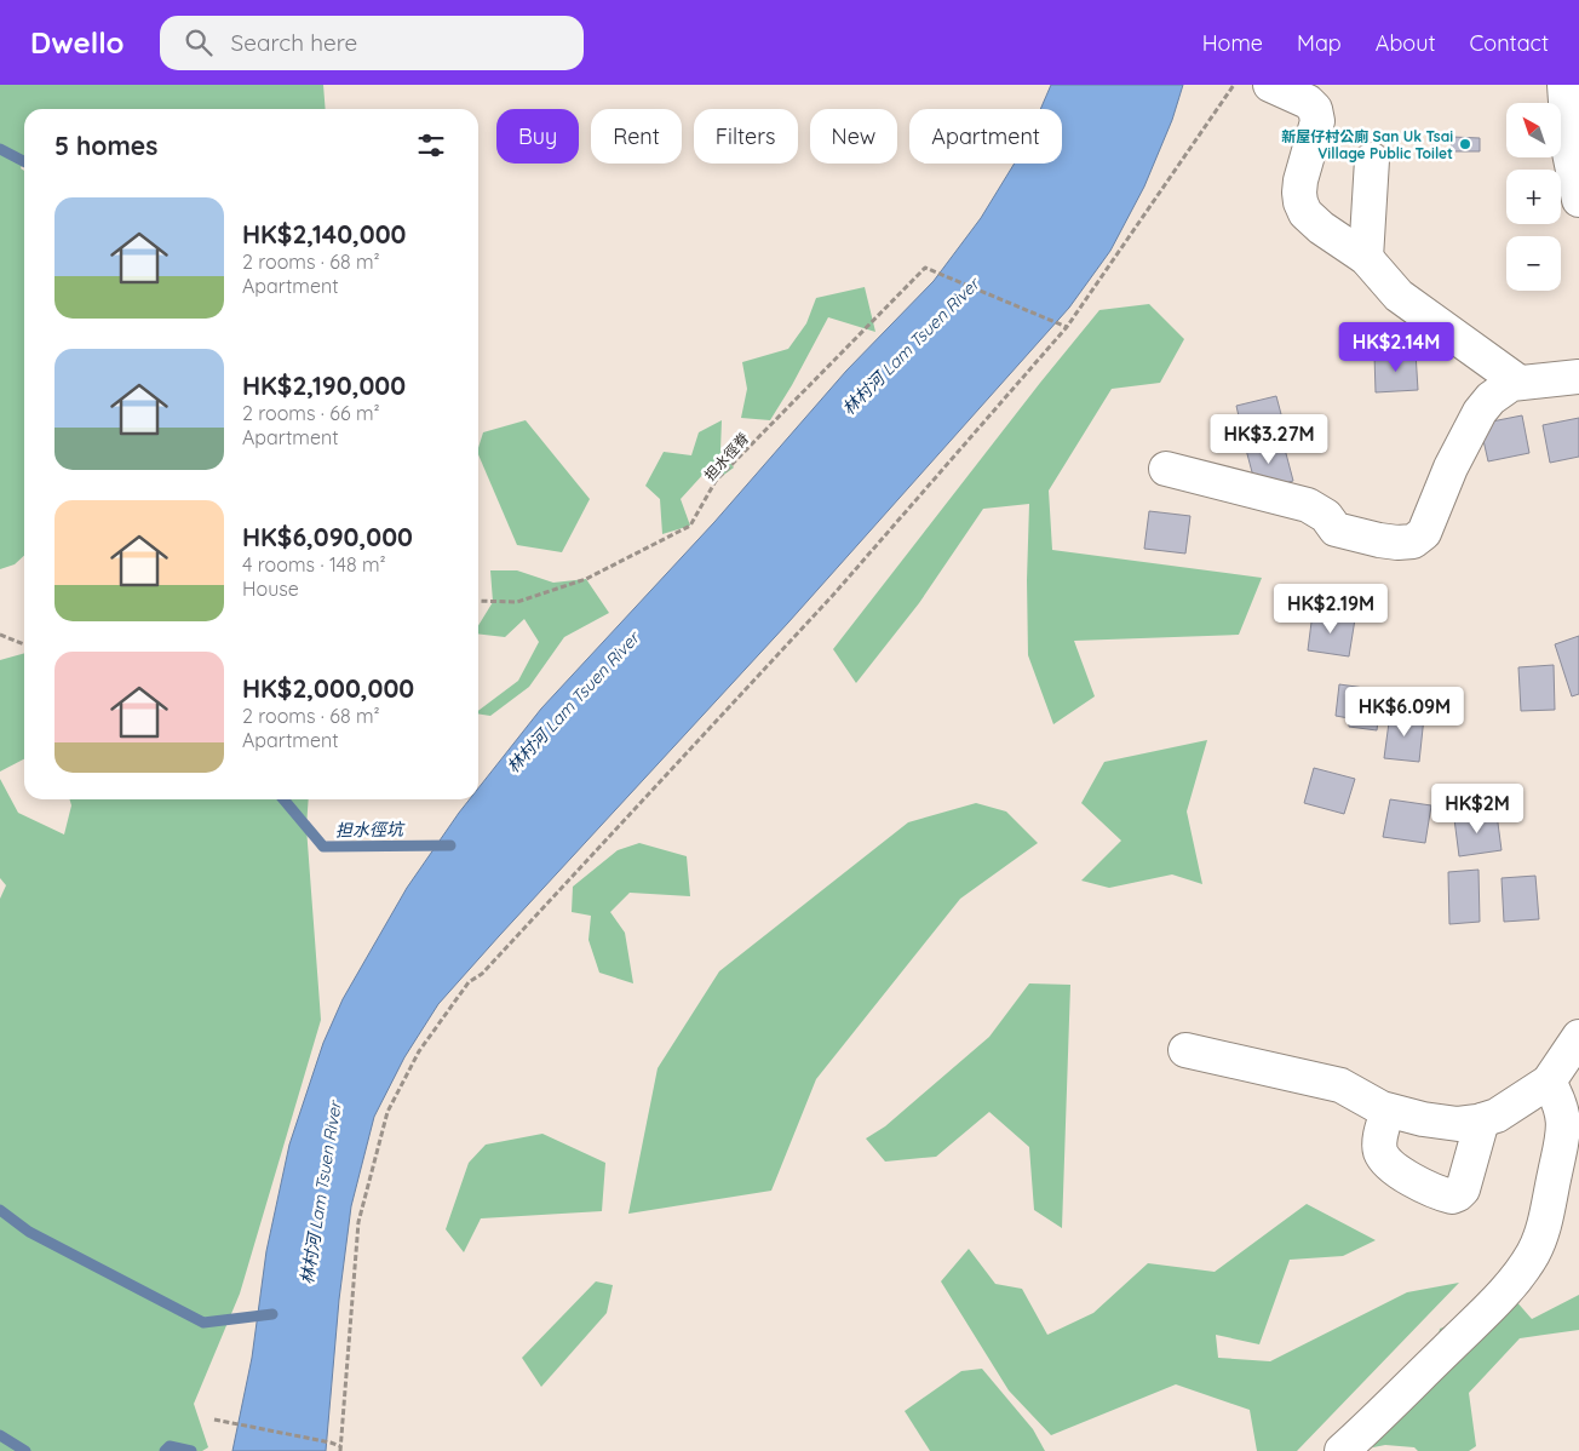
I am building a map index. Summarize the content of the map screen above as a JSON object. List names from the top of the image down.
{
  "streets": {
    "path": ["担水徑脊"]
  },
  "water": ["林村河 Lam Tsuen River", "担水徑坑"],
  "places": ["新屋仔村公廁 San Uk Tsai Village Public Toilet"],
  "north": "top left",
  "page": {
    "header": "Dwello",
    "search": "Search here",
    "nav": [
      "Home",
      "Map",
      "About",
      "Contact"
    ],
    "map_buttons": ["+", "−"],
    "chip": [
      "Buy",
      "Rent",
      "Filters",
      "New",
      "Apartment"
    ],
    "heading": "5 homes",
    "list": [
      {
        "name": "HK$2,140,000",
        "note": "2 rooms · 68 m² · Apartment"
      },
      {
        "name": "HK$2,190,000",
        "note": "2 rooms · 66 m² · Apartment"
      },
      {
        "name": "HK$6,090,000",
        "note": "4 rooms · 148 m² · House"
      },
      {
        "name": "HK$2,000,000",
        "note": "2 rooms · 68 m² · Apartment"
      }
    ],
    "price": [
      "HK$2.14M",
      "HK$3.27M",
      "HK$2.19M",
      "HK$6.09M",
      "HK$2M"
    ]
  }
}
